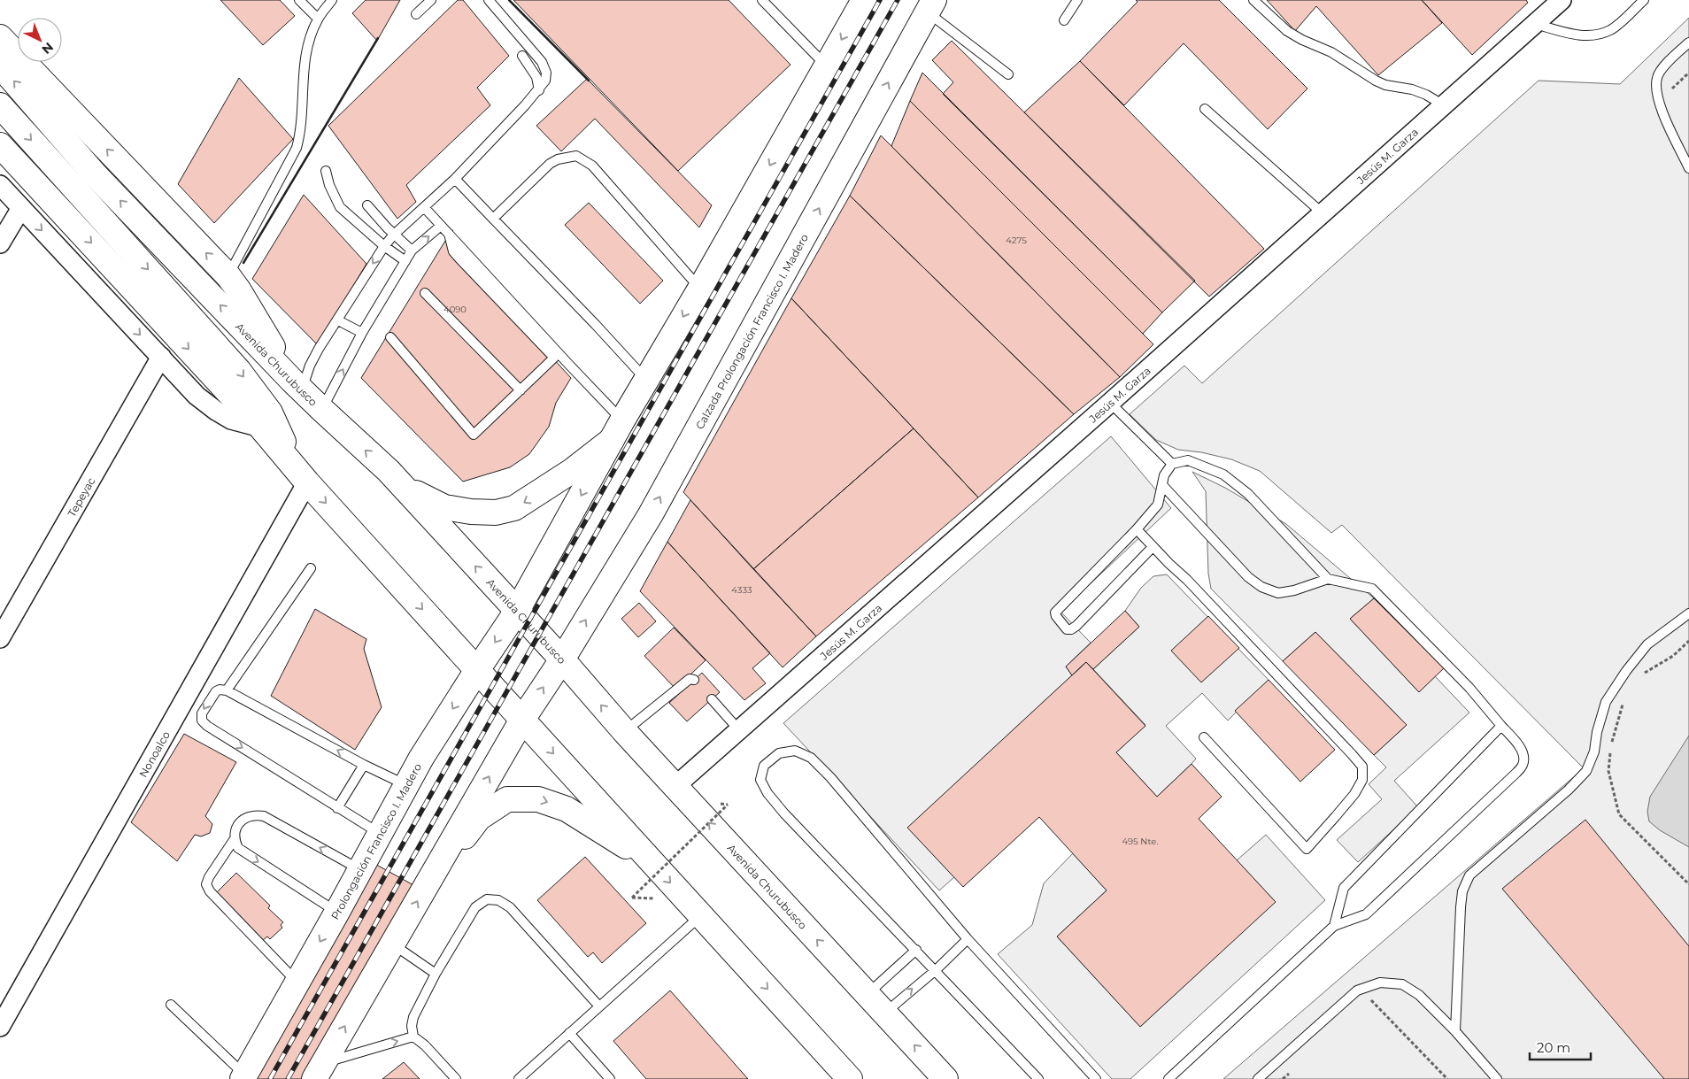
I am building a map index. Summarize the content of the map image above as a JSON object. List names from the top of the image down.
{
  "streets": {
    "main road": ["Calzada Prolongación Francisco I. Madero", "Avenida Churubusco", "Prolongación Francisco I. Madero"],
    "street": ["Jesús M. Garza", "Tepeyac", "Nonoalco"]
  },
  "crossings": [
    ["Jesús M. Garza", "Avenida Churubusco"],
    ["Calzada Prolongación Francisco I. Madero", "Avenida Churubusco"],
    ["Avenida Churubusco", "Prolongación Francisco I. Madero"]
  ],
  "house_numbers": [
    "4275",
    "4090",
    "4333",
    "495 Nte."
  ],
  "scale_bar": "20 m",
  "north": "bottom right"
}
